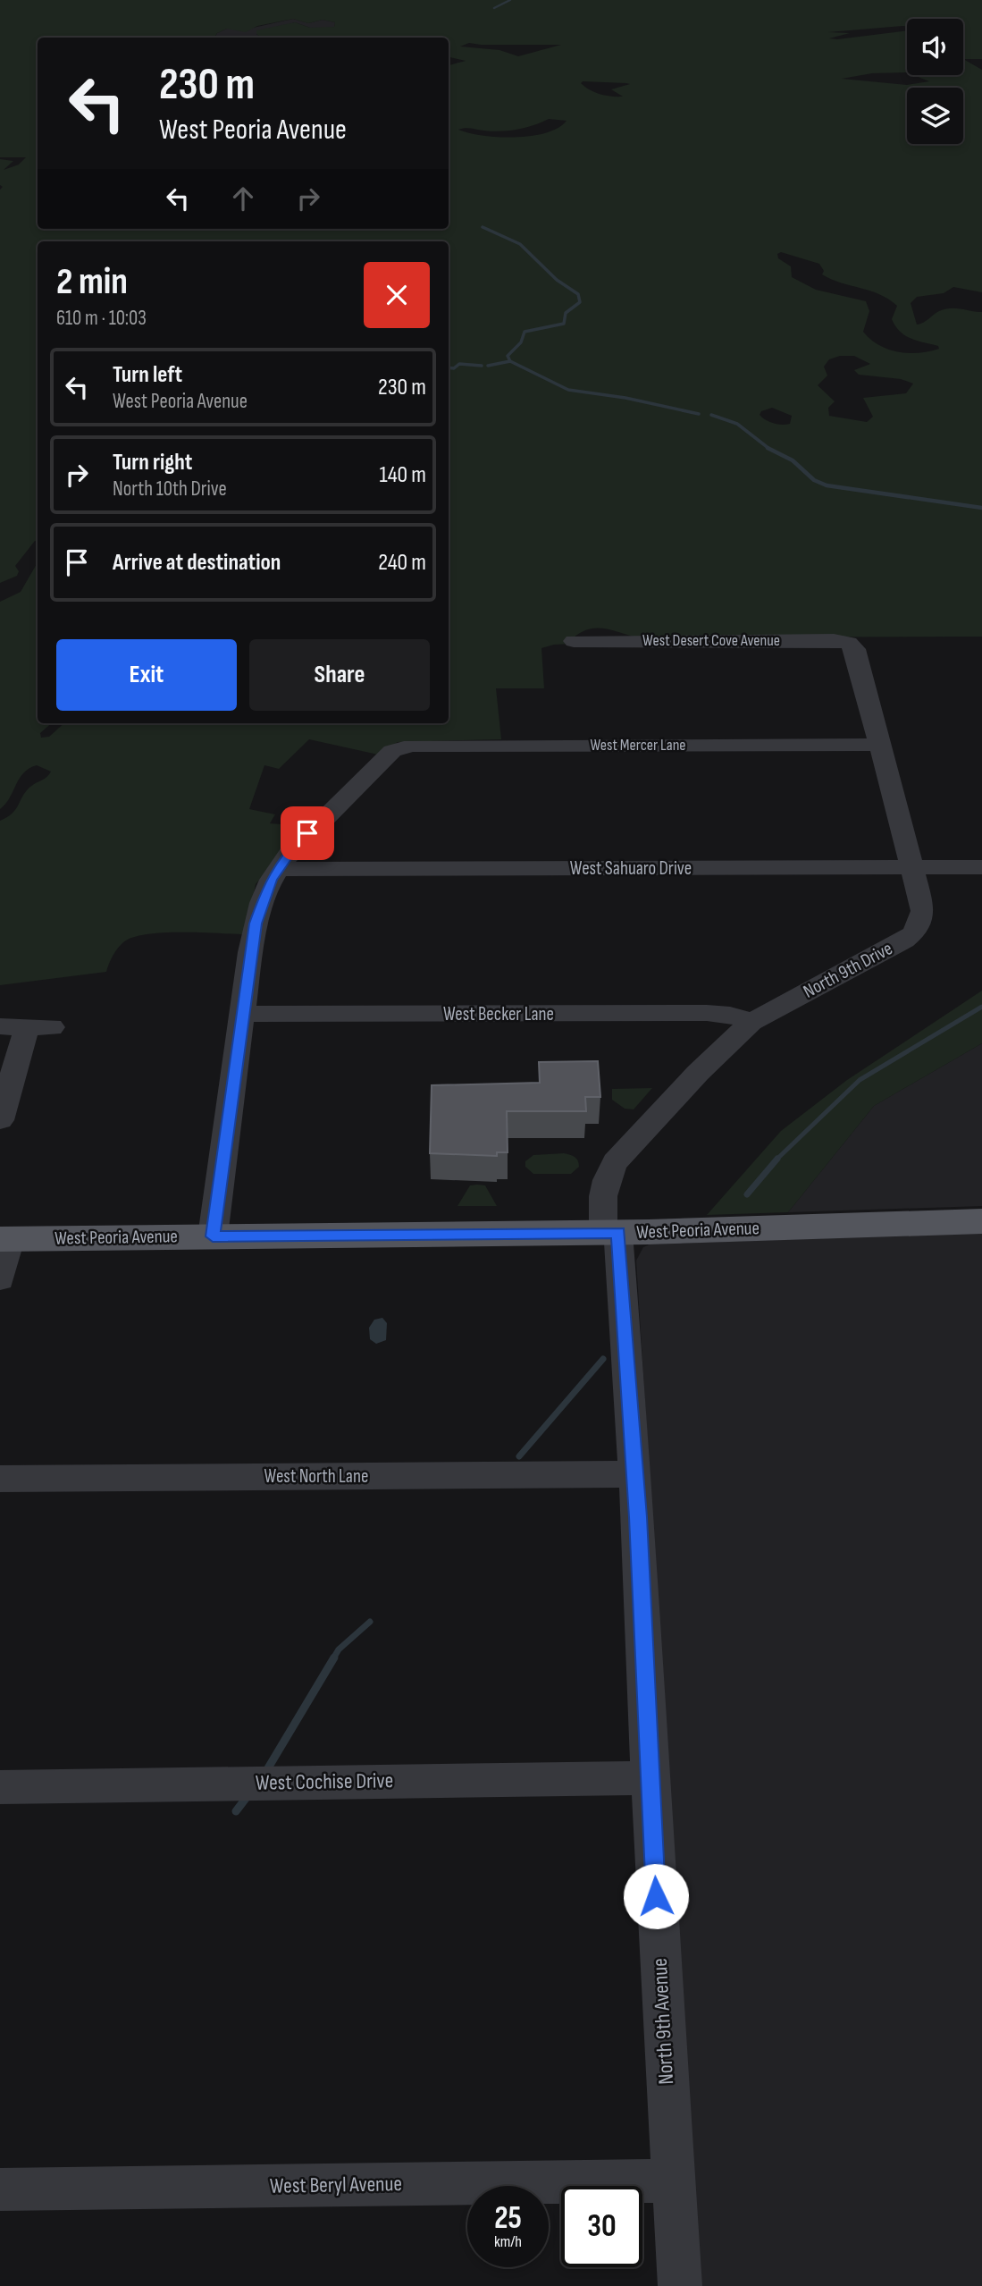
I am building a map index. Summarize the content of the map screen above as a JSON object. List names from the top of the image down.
{
  "streets": {
    "main road": ["West Peoria Avenue"],
    "street": [
      "West Desert Cove Avenue",
      "West Mercer Lane",
      "West Sahuaro Drive",
      "North 9th Drive",
      "West Becker Lane",
      "West North Lane",
      "West Cochise Drive",
      "North 9th Avenue",
      "West Beryl Avenue"
    ]
  },
  "crossings": [
    ["West Desert Cove Avenue", "North 9th Drive"],
    ["West Mercer Lane", "West Sahuaro Drive"],
    ["West Mercer Lane", "North 9th Drive"],
    ["West Sahuaro Drive", "North 9th Drive"],
    ["North 9th Drive", "West Becker Lane"],
    ["North 9th Drive", "West Peoria Avenue"],
    ["North 9th Drive", "North 9th Avenue"],
    ["West Peoria Avenue", "North 9th Avenue"],
    ["West North Lane", "North 9th Avenue"],
    ["West Cochise Drive", "North 9th Avenue"],
    ["North 9th Avenue", "West Beryl Avenue"]
  ],
  "page": {
    "turn": ["230 m", "West Peoria Avenue"],
    "heading": ["2 min", "610 m · 10:03"],
    "list": [
      {
        "name": "Turn left",
        "note": "West Peoria Avenue",
        "value": "230 m"
      },
      {
        "name": "Turn right",
        "note": "North 10th Drive",
        "value": "140 m"
      },
      {
        "name": "Arrive at destination",
        "value": "240 m"
      }
    ],
    "buttons": ["Exit", "Share"],
    "speed": "25 km/h",
    "limit": "30"
  }
}
